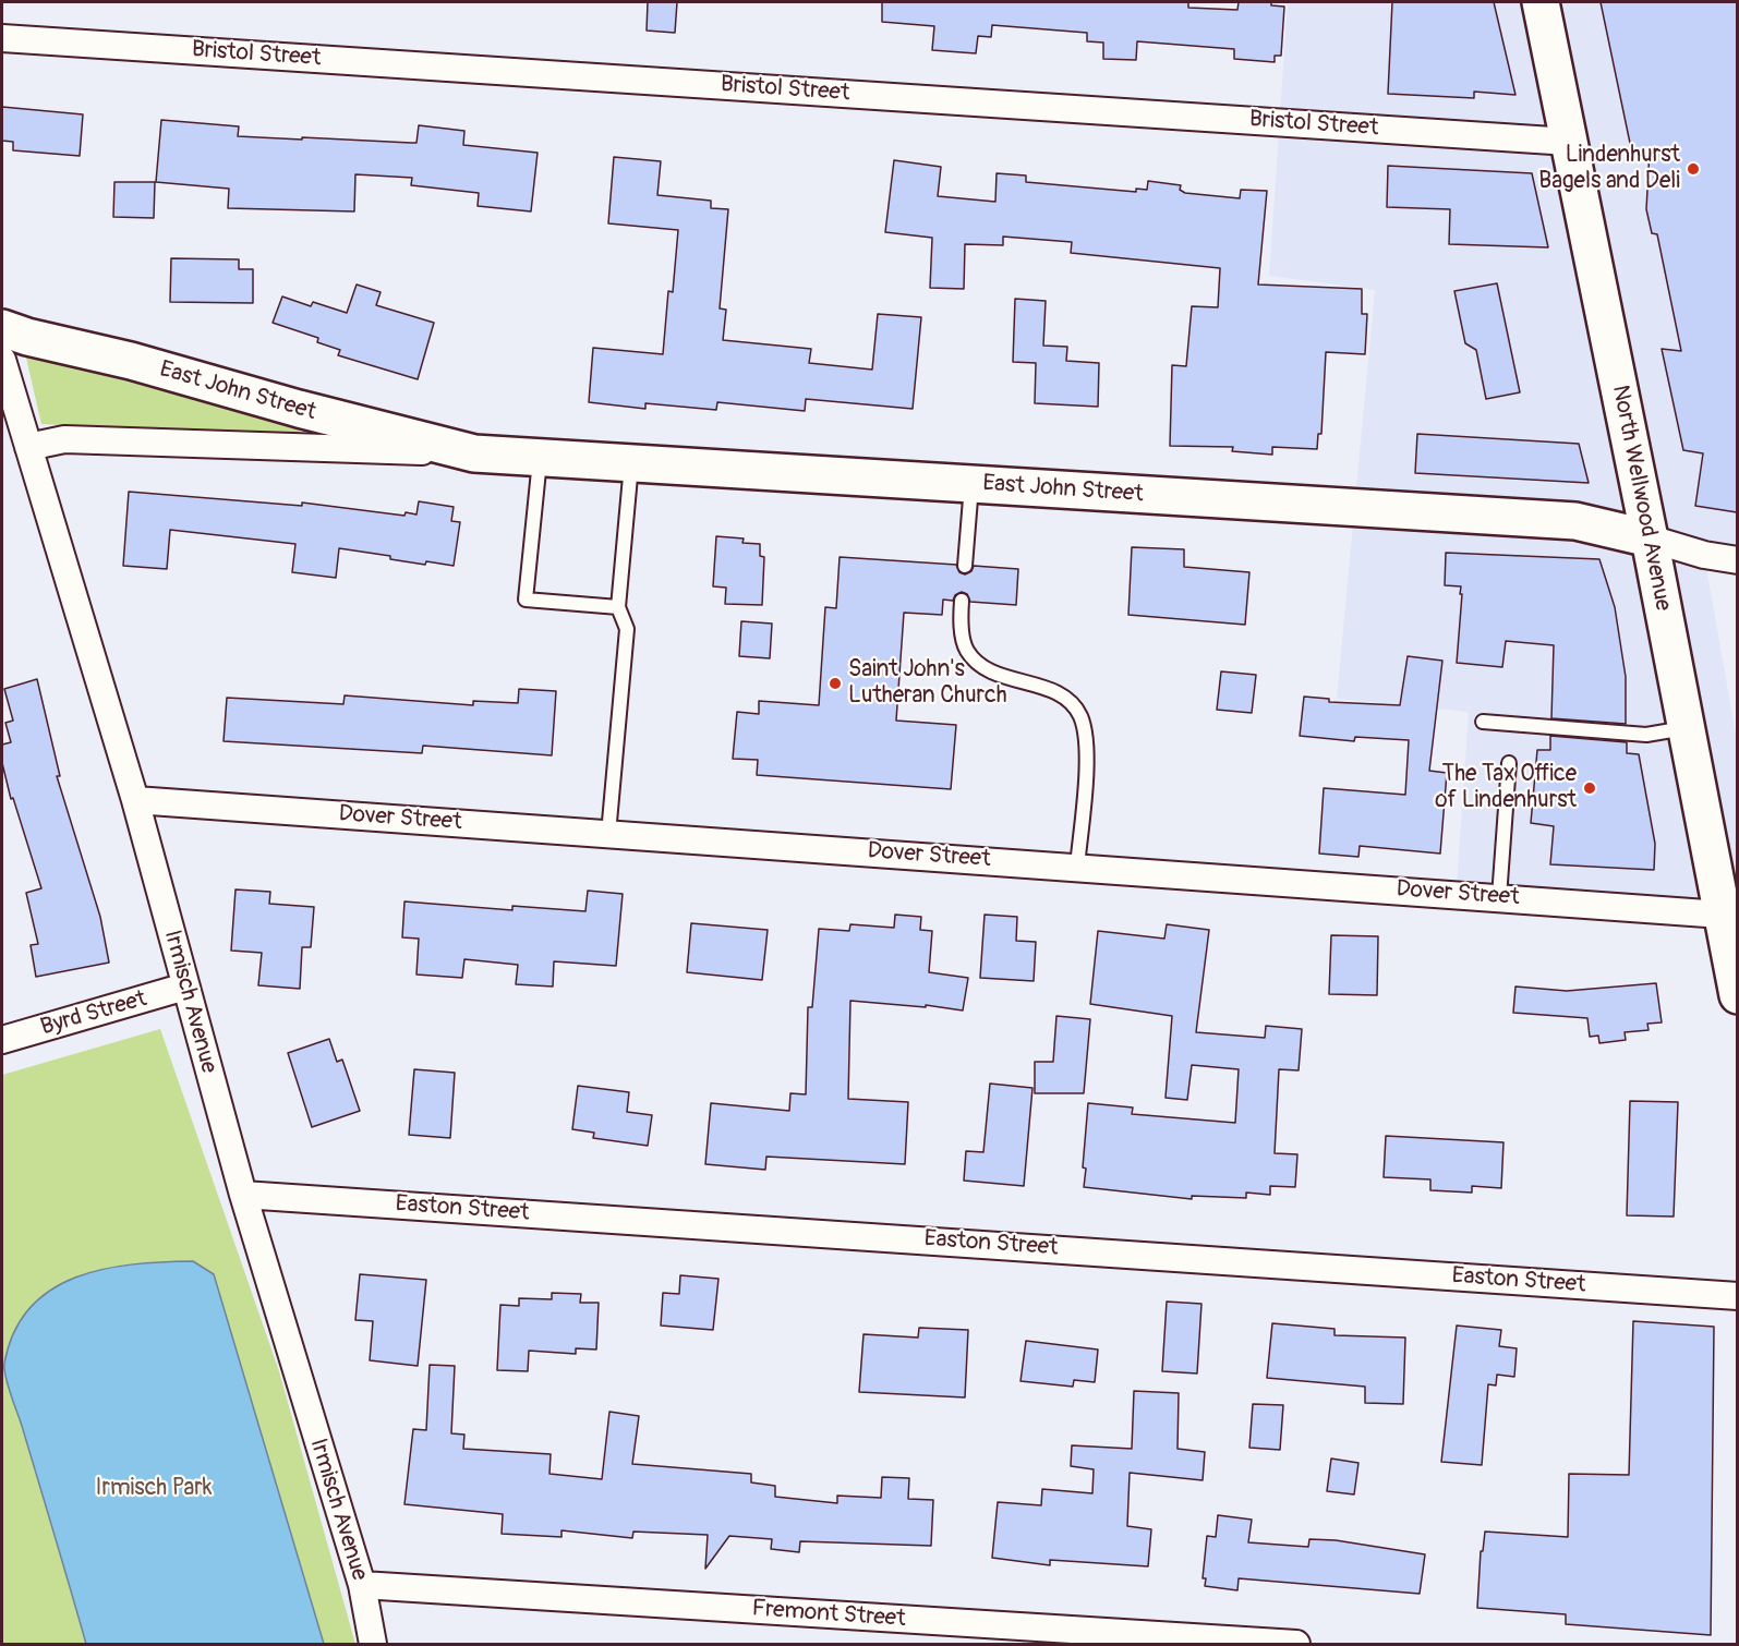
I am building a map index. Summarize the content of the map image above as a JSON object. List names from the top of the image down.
{
  "streets": {
    "street": [
      "Bristol Street",
      "East John Street",
      "North Wellwood Avenue",
      "Dover Street",
      "Irmisch Avenue",
      "Byrd Street",
      "Easton Street",
      "Fremont Street"
    ]
  },
  "crossings": [
    ["Bristol Street", "North Wellwood Avenue"],
    ["East John Street", "North Wellwood Avenue"],
    ["East John Street", "Irmisch Avenue"],
    ["North Wellwood Avenue", "Dover Street"],
    ["Dover Street", "Irmisch Avenue"],
    ["Irmisch Avenue", "Byrd Street"],
    ["Irmisch Avenue", "Easton Street"],
    ["Irmisch Avenue", "Fremont Street"]
  ],
  "parks": ["Irmisch Park"],
  "places": ["Lindenhurst Bagels and Deli", "Saint John's Lutheran Church", "The Tax Office of Lindenhurst"]
}
